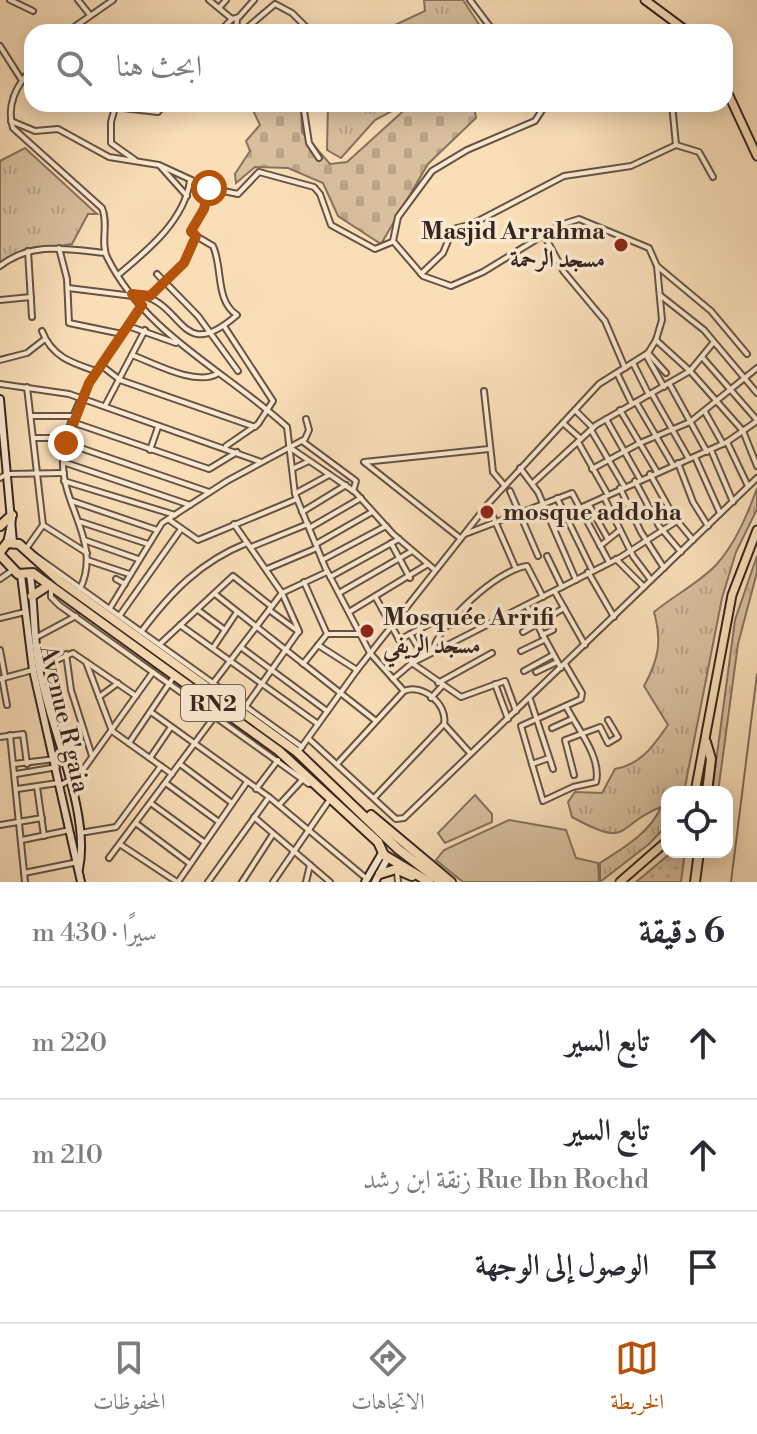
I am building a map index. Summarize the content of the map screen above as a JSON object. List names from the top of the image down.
{
  "streets": {
    "highway": ["RN2"],
    "street": ["Avenue R'gaia"]
  },
  "crossings": [
    ["RN2", "Avenue R'gaia"]
  ],
  "places": ["Masjid Arrahma مسجد الرحمة", "mosque addoha", "Mosquée Arrifi مسجد الريفي"],
  "page": {
    "search": "ابحث هنا",
    "heading": ["6 دقيقة", "سيرًا · 430 m"],
    "list": [
      ["تابع السير", "220 m"],
      ["تابع السير", "Rue Ibn Rochd زنقة ابن رشد", "210 m"],
      "الوصول إلى الوجهة"
    ],
    "nav": ["الخريطة", "الاتجاهات", "المحفوظات"]
  }
}
